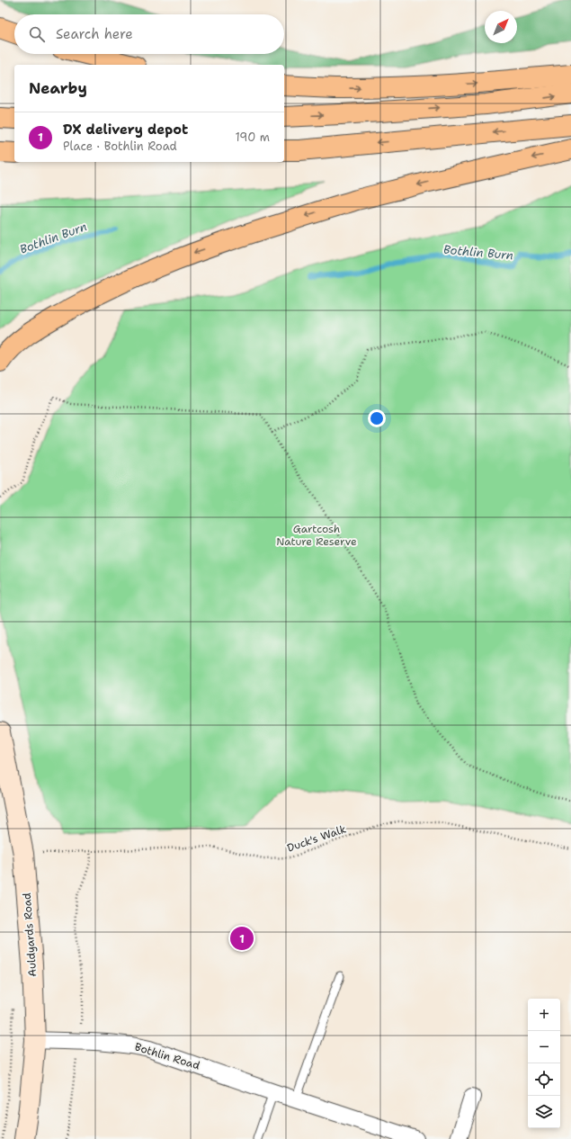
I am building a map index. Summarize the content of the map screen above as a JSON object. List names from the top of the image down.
{
  "streets": {
    "street": ["Auldyards Road", "Bothlin Road"],
    "path": ["Duck's Walk"]
  },
  "crossings": [
    ["Auldyards Road", "Bothlin Road"]
  ],
  "water": ["Bothlin Burn"],
  "parks": ["Gartcosh Nature Reserve"],
  "north": "top right",
  "page": {
    "search": "Search here",
    "heading": "Nearby",
    "list": [
      {
        "mark": "1",
        "name": "DX delivery depot",
        "note": "Place · Bothlin Road",
        "value": "190 m"
      }
    ],
    "pins": "1",
    "map_buttons": ["+", "−"]
  }
}
